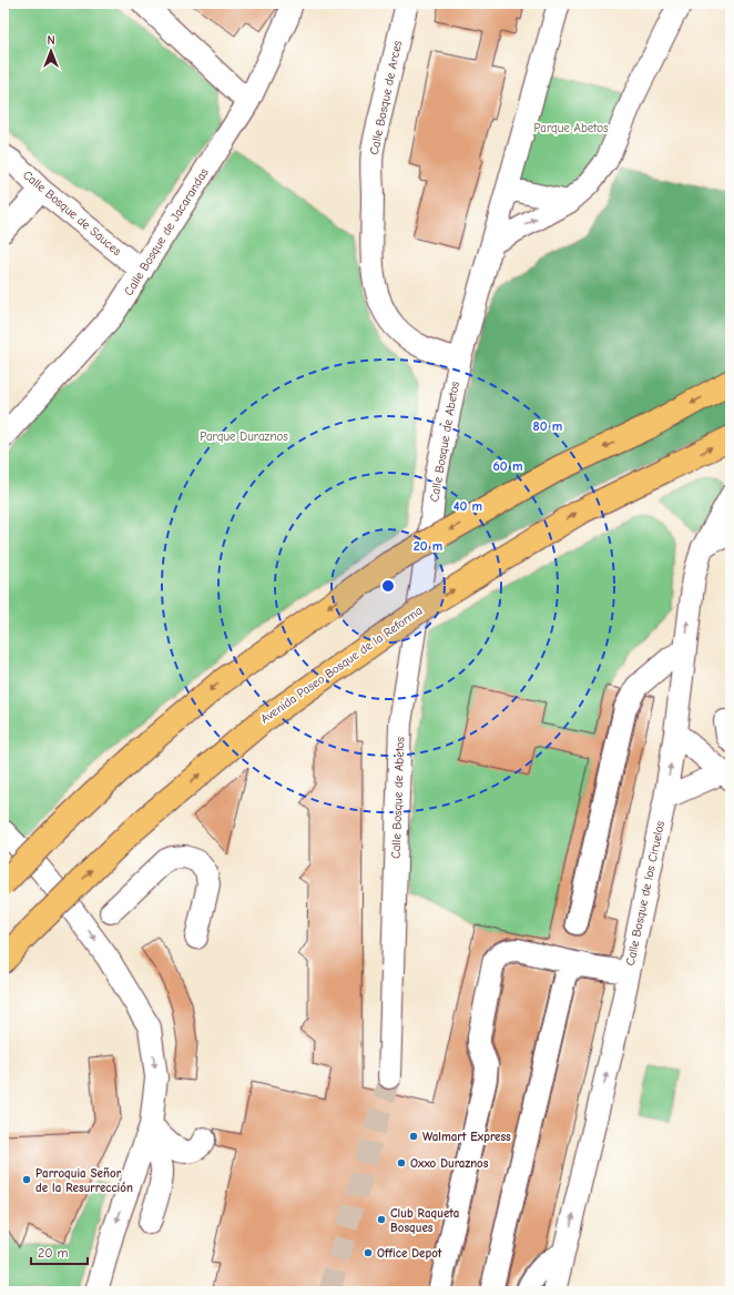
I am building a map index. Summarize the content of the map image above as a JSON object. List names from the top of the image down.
{
  "streets": {
    "main road": ["Avenida Paseo Bosque de la Reforma"],
    "street": [
      "Calle Bosque de Arces",
      "Calle Bosque de Sauces",
      "Calle Bosque de Jacarandas",
      "Calle Bosque de Abetos",
      "Calle Bosque de los Ciruelos"
    ]
  },
  "crossings": [
    ["Calle Bosque de Arces", "Calle Bosque de Abetos"],
    ["Calle Bosque de Sauces", "Calle Bosque de Jacarandas"]
  ],
  "parks": ["Parque Abetos", "Parque Duraznos"],
  "places": [
    "Walmart Express",
    "Oxxo Duraznos",
    "Parroquia Señor de la Resurrección",
    "Club Raqueta Bosques",
    "Office Depot"
  ],
  "scale_bar": "20 m",
  "north": "top",
  "rings": [
    "80 m",
    "60 m",
    "40 m",
    "20 m"
  ]
}
